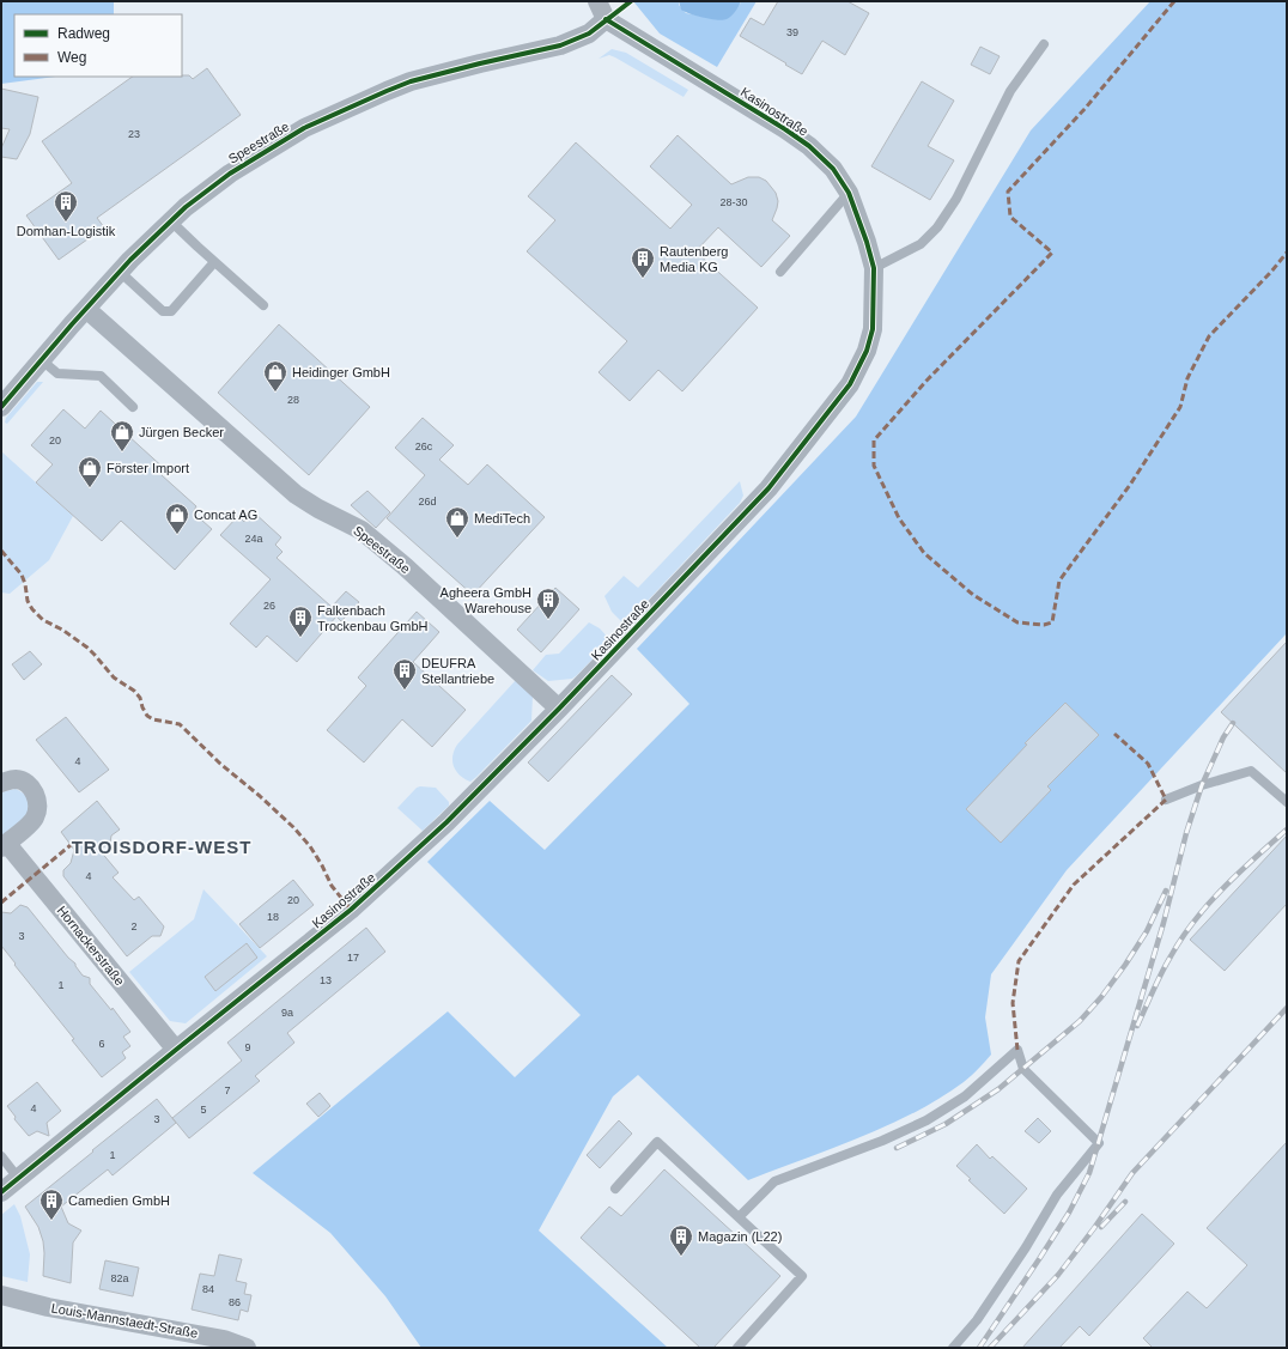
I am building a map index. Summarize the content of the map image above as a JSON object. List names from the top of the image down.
{
  "streets": {
    "street": [
      "Kasinostraße",
      "Speestraße",
      "Hornackerstraße",
      "Louis-Mannstaedt-Straße"
    ]
  },
  "crossings": [
    ["Kasinostraße", "Speestraße"],
    ["Kasinostraße", "Hornackerstraße"]
  ],
  "districts": ["TROISDORF-WEST"],
  "places": {
    "building": [
      "Domhan-Logistik",
      "Rautenberg Media KG",
      "Agheera GmbH Warehouse",
      "Falkenbach Trockenbau GmbH",
      "DEUFRA Stellantriebe",
      "Camedien GmbH",
      "Magazin (L22)"
    ],
    "shop": [
      "Heidinger GmbH",
      "Jürgen Becker",
      "Förster Import",
      "Concat AG",
      "MediTech"
    ]
  },
  "house_numbers": [
    "39",
    "23",
    "28-30",
    "28",
    "20",
    "26c",
    "26d",
    "24a",
    "26",
    "4",
    "4",
    "20",
    "18",
    "2",
    "3",
    "17",
    "13",
    "1",
    "9a",
    "6",
    "9",
    "7",
    "4",
    "5",
    "3",
    "1",
    "82a",
    "84",
    "86"
  ],
  "legend": ["Radweg", "Weg"]
}
